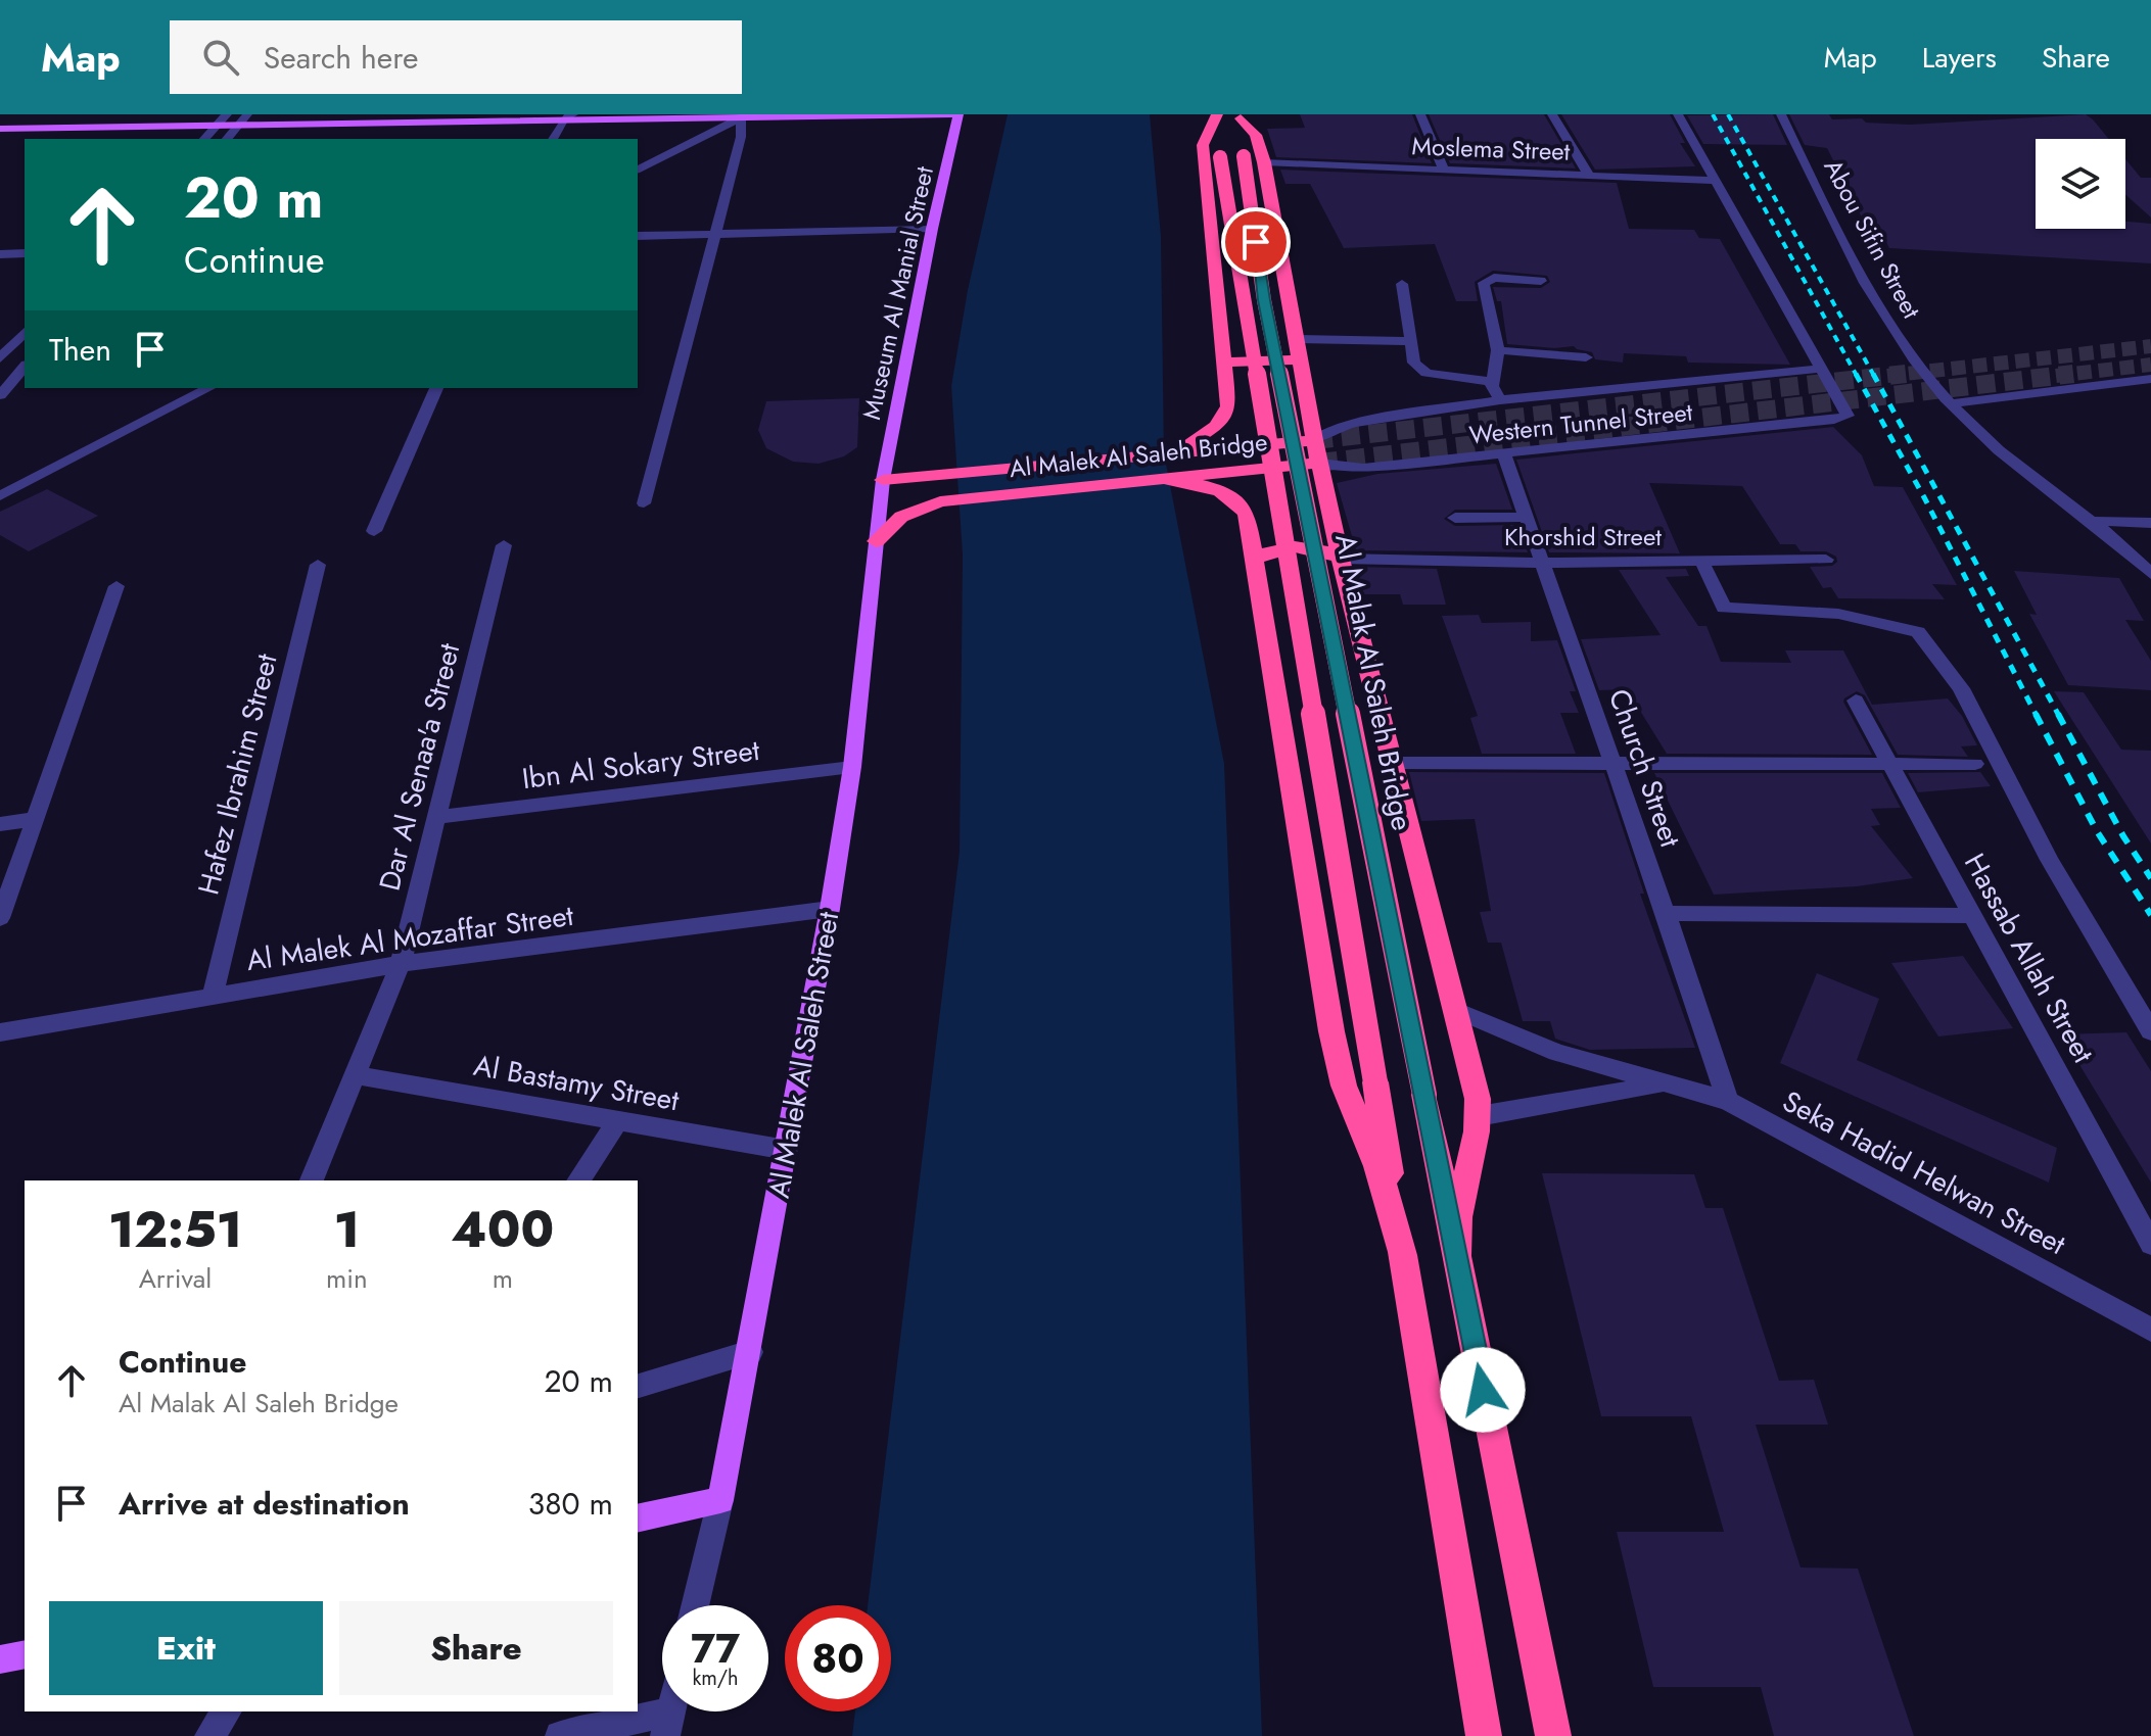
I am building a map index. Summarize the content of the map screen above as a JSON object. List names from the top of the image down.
{
  "streets": {
    "highway": ["Al Malek Al Saleh Bridge", "Al Malak Al Saleh Bridge"],
    "main road": ["Museum Al Manial Street", "Al Malek Al Saleh Street"],
    "street": [
      "Moslema Street",
      "Abou Sifin Street",
      "Western Tunnel Street",
      "Khorshid Street",
      "Ibn Al Sokary Street",
      "Dar Al Senaa'a Street",
      "Church Street",
      "Hafez Ibrahim Street",
      "Al Malek Al Mozaffar Street",
      "Hassab Allah Street",
      "Al Bastamy Street",
      "Seka Hadid Helwan Street"
    ]
  },
  "crossings": [
    ["Museum Al Manial Street", "Al Malek Al Saleh Bridge"],
    ["Museum Al Manial Street", "Al Malek Al Saleh Street"],
    ["Western Tunnel Street", "Al Malek Al Saleh Bridge"],
    ["Western Tunnel Street", "Church Street"],
    ["Al Malek Al Saleh Bridge", "Al Malek Al Saleh Street"],
    ["Khorshid Street", "Church Street"],
    ["Ibn Al Sokary Street", "Dar Al Senaa'a Street"],
    ["Ibn Al Sokary Street", "Al Malek Al Saleh Street"],
    ["Dar Al Senaa'a Street", "Al Malek Al Mozaffar Street"],
    ["Dar Al Senaa'a Street", "Al Bastamy Street"],
    ["Church Street", "Seka Hadid Helwan Street"],
    ["Hafez Ibrahim Street", "Al Malek Al Mozaffar Street"],
    ["Al Malek Al Mozaffar Street", "Al Malek Al Saleh Street"],
    ["Al Malek Al Saleh Street", "Al Bastamy Street"]
  ],
  "page": {
    "header": "Map",
    "search": "Search here",
    "nav": ["Map", "Layers", "Share"],
    "turn": ["20 m", "Continue"],
    "then": "Then",
    "eta": [
      "12:51",
      "Arrival",
      "1",
      "min",
      "400",
      "m"
    ],
    "list": [
      {
        "name": "Continue",
        "note": "Al Malak Al Saleh Bridge",
        "value": "20 m"
      },
      {
        "name": "Arrive at destination",
        "value": "380 m"
      }
    ],
    "buttons": ["Exit", "Share"],
    "speed": "77 km/h",
    "limit": "80"
  }
}
